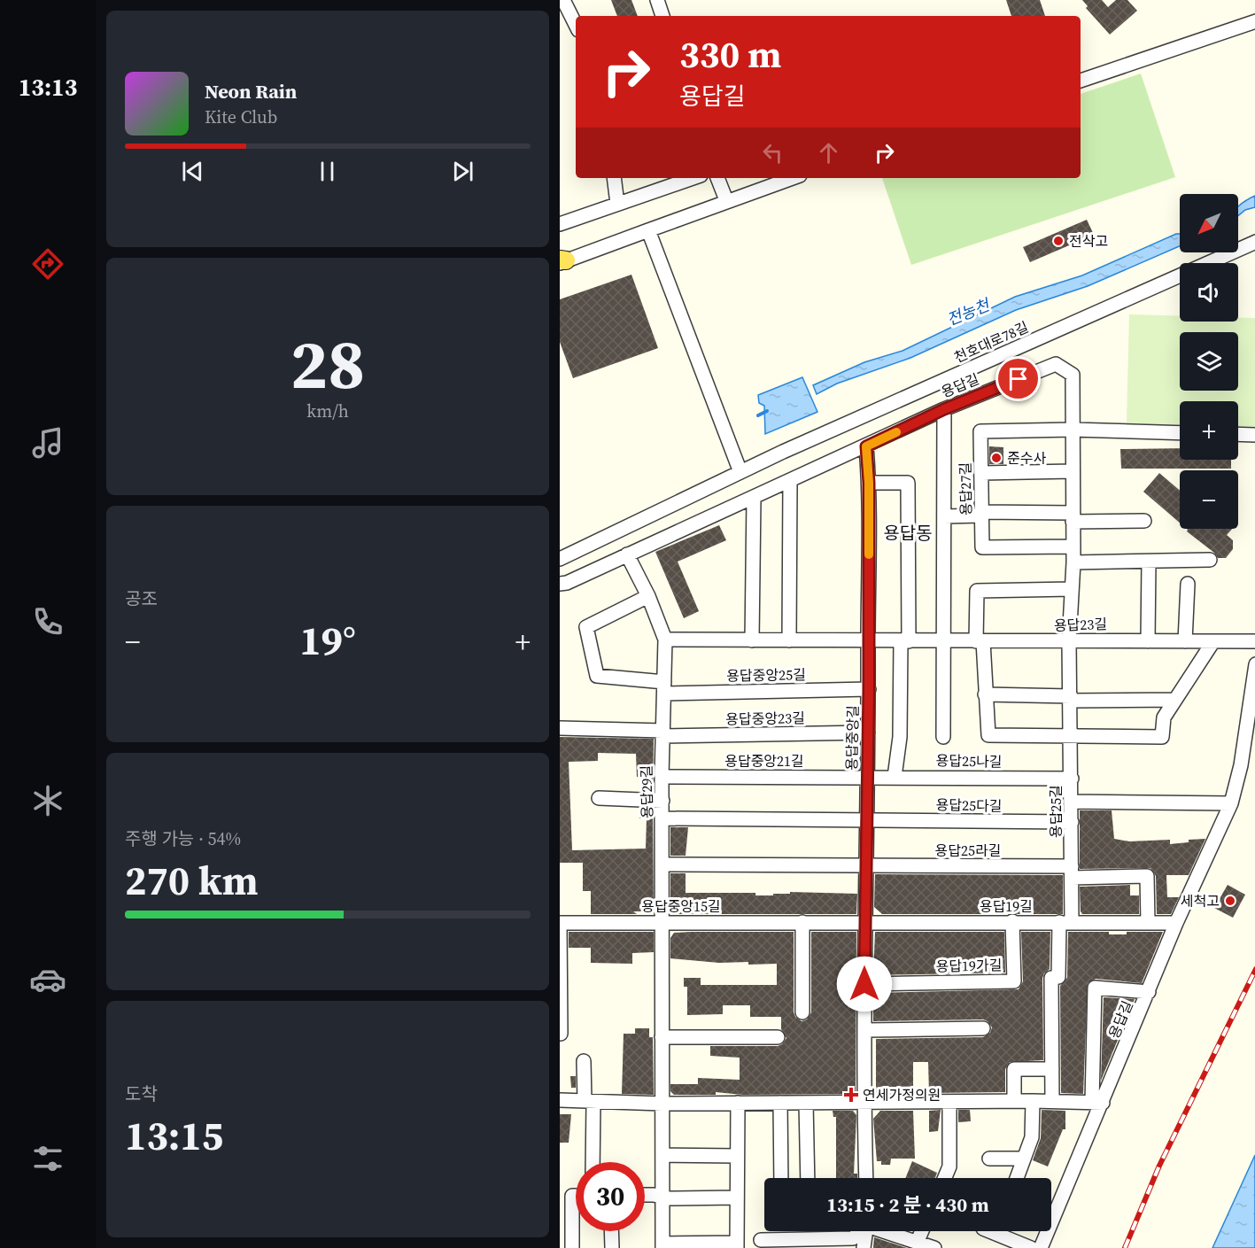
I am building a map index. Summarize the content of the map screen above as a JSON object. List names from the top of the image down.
{
  "streets": {
    "street": [
      "천호대로78길",
      "용답길",
      "용답27길",
      "용답23길",
      "용답중앙25길",
      "용답중앙23길",
      "용답중앙길",
      "용답중앙21길",
      "용답25나길",
      "용답29길",
      "용답25다길",
      "용답25길",
      "용답25라길",
      "용답중앙15길",
      "용답19길",
      "용답19가길"
    ]
  },
  "crossings": [
    ["용답길", "용답27길"],
    ["용답길", "용답중앙길"],
    ["용답길", "용답29길"],
    ["용답길", "용답25길"],
    ["용답길", "용답19길"],
    ["용답27길", "용답25길"],
    ["용답23길", "용답중앙길"],
    ["용답23길", "용답29길"],
    ["용답23길", "용답25길"],
    ["용답중앙25길", "용답중앙길"],
    ["용답중앙25길", "용답29길"],
    ["용답중앙23길", "용답중앙길"],
    ["용답중앙23길", "용답29길"],
    ["용답중앙길", "용답중앙21길"],
    ["용답중앙길", "용답25나길"],
    ["용답중앙길", "용답25다길"],
    ["용답중앙길", "용답25라길"],
    ["용답중앙길", "용답중앙15길"],
    ["용답중앙길", "용답19길"],
    ["용답중앙길", "용답19가길"],
    ["용답중앙21길", "용답25나길"],
    ["용답중앙21길", "용답29길"],
    ["용답25나길", "용답25길"],
    ["용답29길", "용답25다길"],
    ["용답29길", "용답25라길"],
    ["용답29길", "용답중앙15길"],
    ["용답25다길", "용답25길"],
    ["용답25길", "용답25라길"],
    ["용답25길", "용답19길"],
    ["용답중앙15길", "용답19길"],
    ["용답19길", "용답19가길"]
  ],
  "districts": ["용답동"],
  "water": ["전농천"],
  "places": {
    "other": ["전삭고", "준수사", "세척고"],
    "health": ["연세가정의원"]
  },
  "north": "bottom left",
  "page": {
    "tabs": "13:13",
    "turn": ["330 m", "용답길"],
    "song": ["Neon Rain", "Kite Club"],
    "map_buttons": ["+", "−"],
    "tile": [
      ["28", "km/h"],
      "공조",
      ["주행 가능 · 54%", "270 km"],
      ["도착", "13:15"]
    ],
    "heat": ["−", "19°", "+"],
    "limit": "30",
    "trip": "13:15 · 2 분 · 430 m"
  }
}
